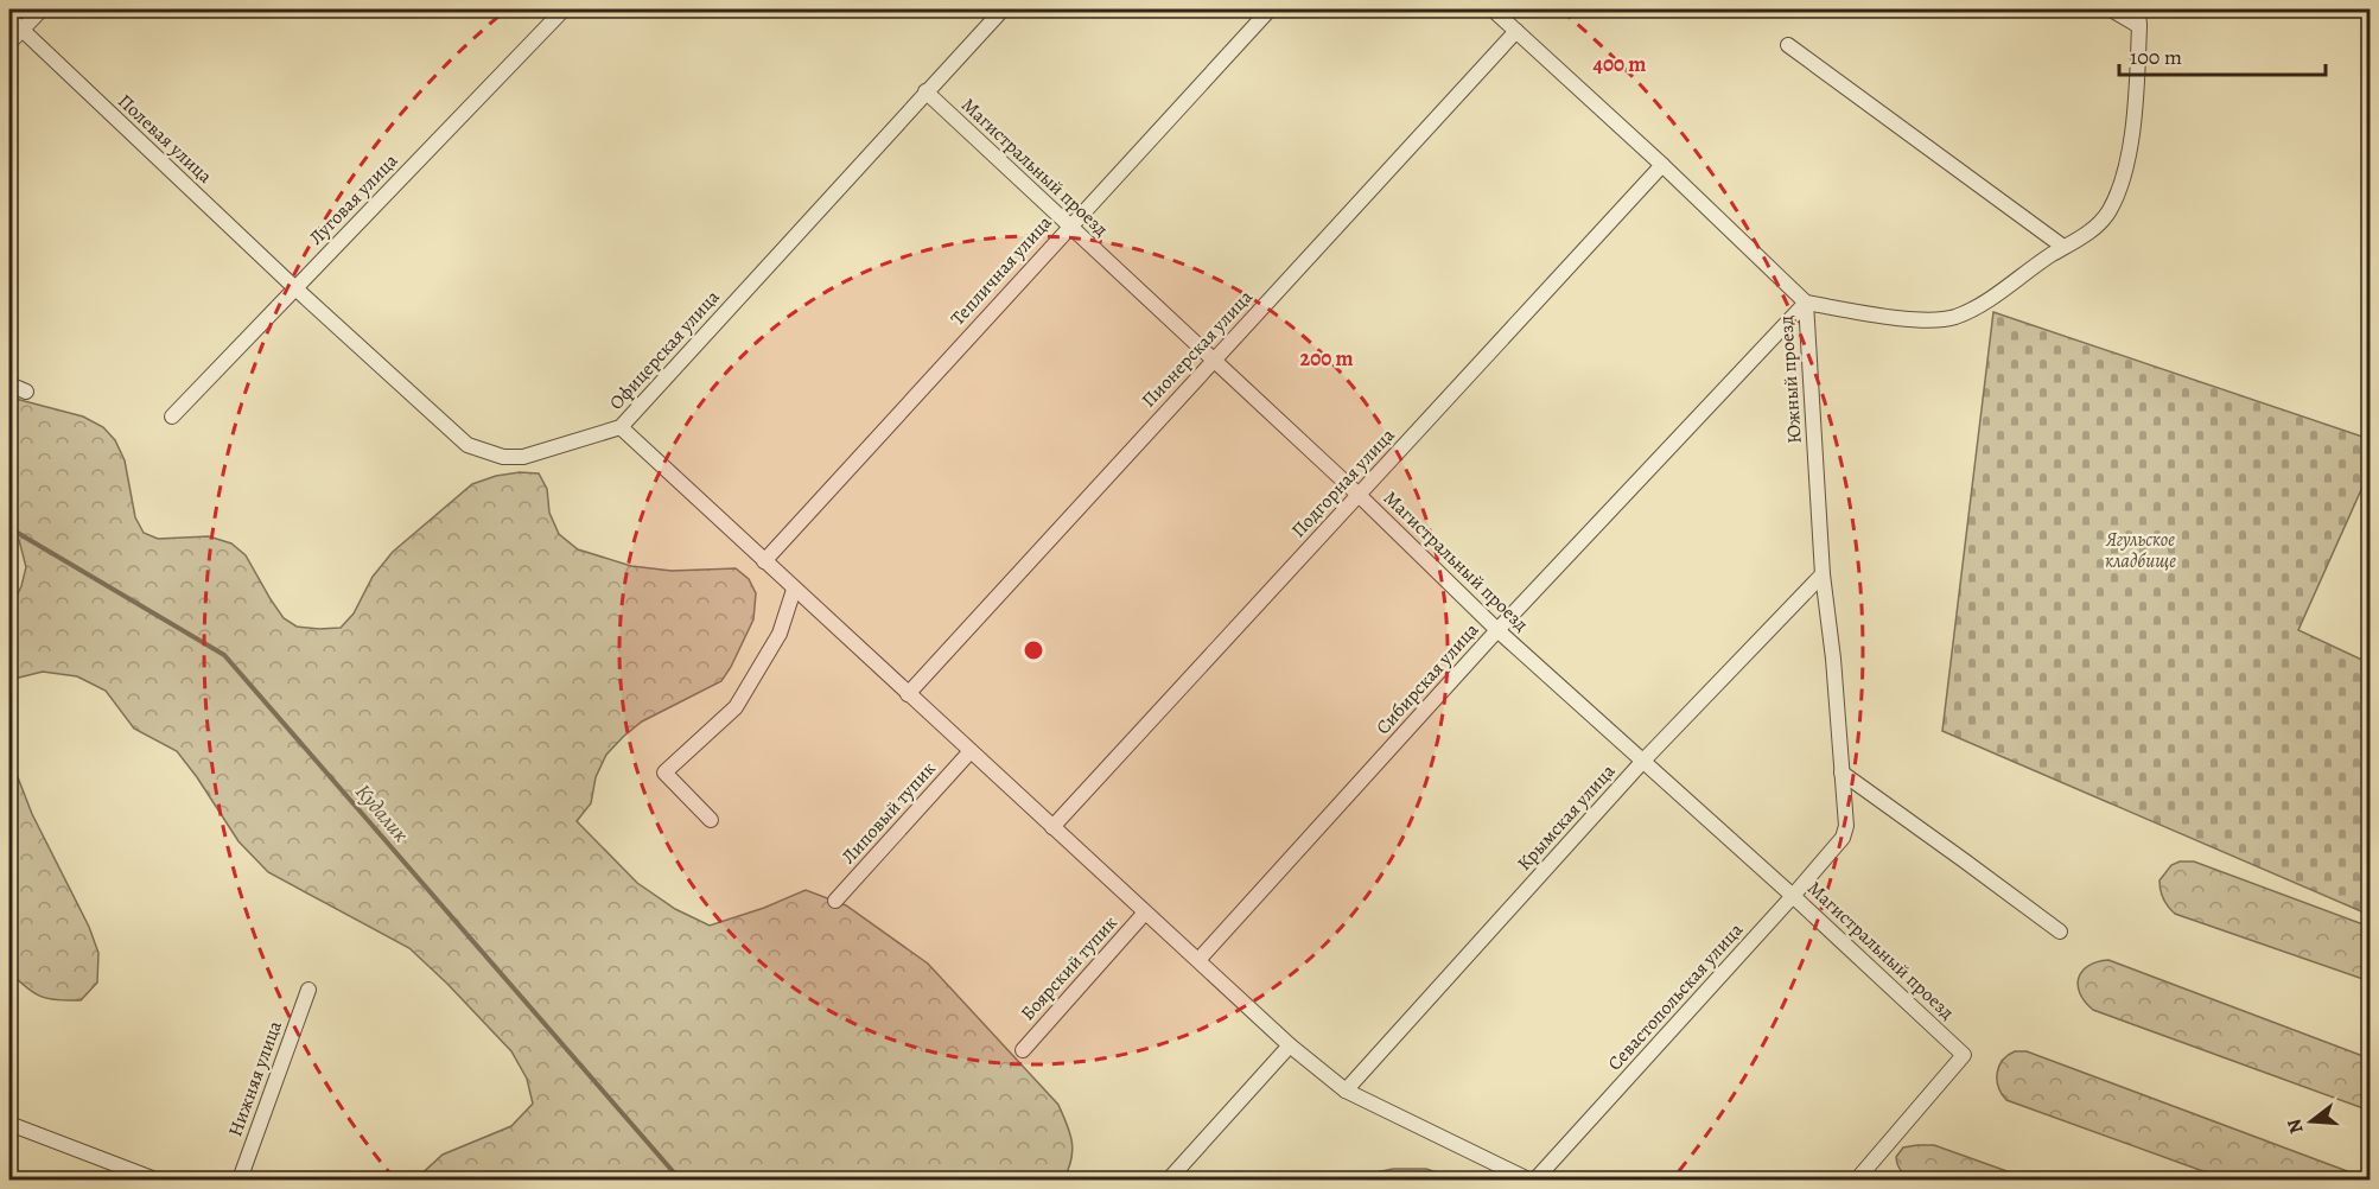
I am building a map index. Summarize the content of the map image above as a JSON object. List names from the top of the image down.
{
  "streets": {
    "street": [
      "Полевая улица",
      "Магистральный проезд",
      "Луговая улица",
      "Тепличная улица",
      "Пионерская улица",
      "Офицерская улица",
      "Южный проезд",
      "Подгорная улица",
      "Сибирская улица",
      "Липовый тупик",
      "Крымская улица",
      "Боярский тупик",
      "Севастопольская улица",
      "Нижняя улица"
    ]
  },
  "crossings": [
    ["Полевая улица", "Луговая улица"],
    ["Полевая улица", "Офицерская улица"],
    ["Магистральный проезд", "Тепличная улица"],
    ["Магистральный проезд", "Пионерская улица"],
    ["Магистральный проезд", "Офицерская улица"],
    ["Магистральный проезд", "Подгорная улица"],
    ["Магистральный проезд", "Сибирская улица"],
    ["Магистральный проезд", "Крымская улица"],
    ["Магистральный проезд", "Севастопольская улица"],
    ["Луговая улица", "Офицерская улица"],
    ["Пионерская улица", "Южный проезд"],
    ["Южный проезд", "Подгорная улица"],
    ["Южный проезд", "Сибирская улица"],
    ["Южный проезд", "Крымская улица"],
    ["Южный проезд", "Севастопольская улица"]
  ],
  "water": ["Кудалик"],
  "parks": ["Ягульское кладбище"],
  "scale_bar": "100 m",
  "north": "left",
  "rings": ["400 m", "200 m"]
}
